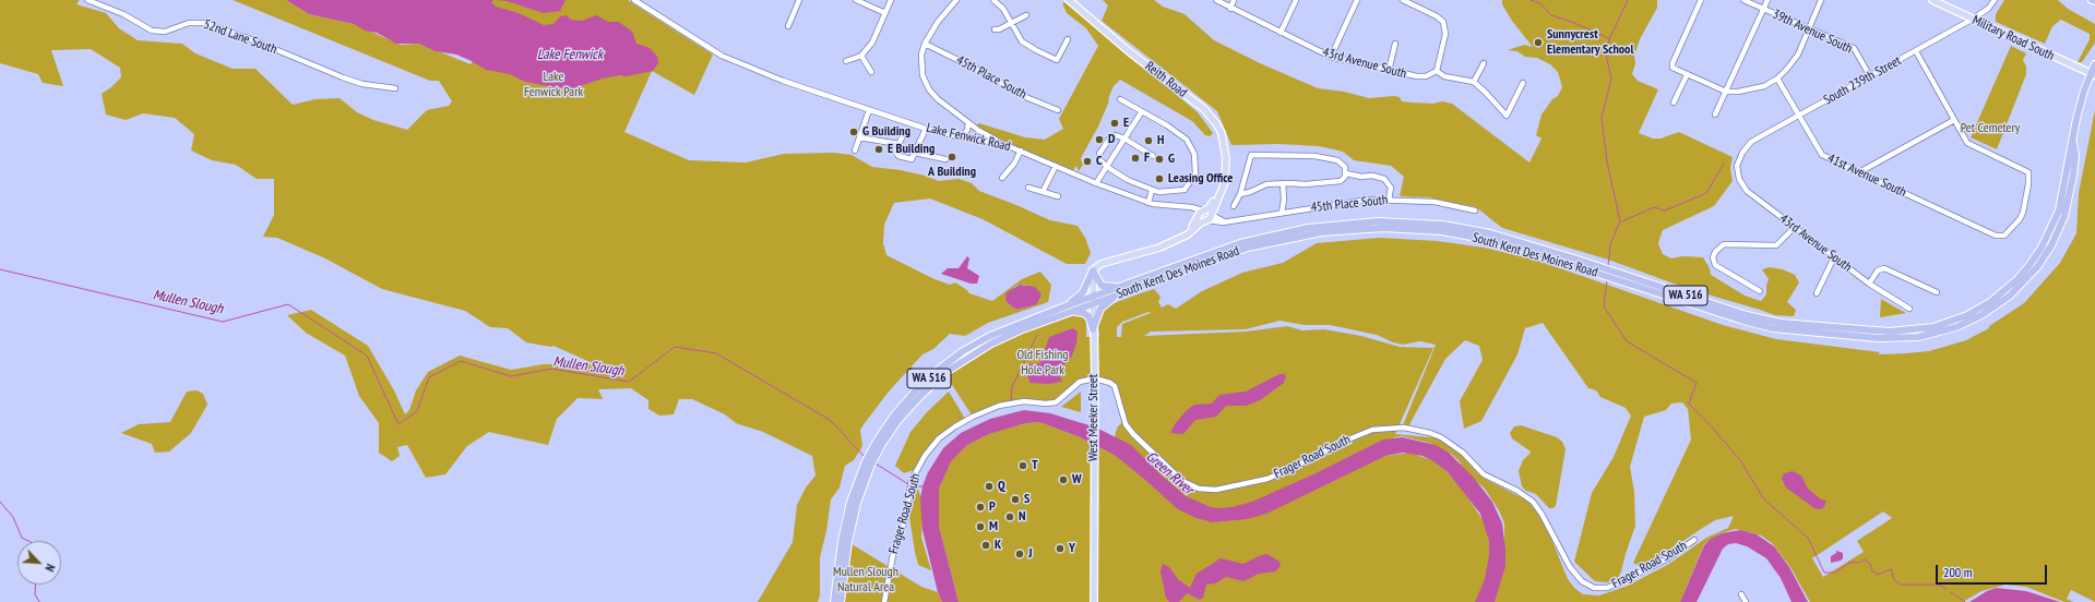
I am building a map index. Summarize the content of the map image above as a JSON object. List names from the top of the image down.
{
  "streets": {
    "highway": ["South Kent Des Moines Road", "WA 516"],
    "main road": ["Military Road South", "Reith Road", "West Meeker Street"],
    "street": [
      "39th Avenue South",
      "52nd Lane South",
      "43rd Avenue South",
      "45th Place South",
      "South 239th Street",
      "Lake Fenwick Road",
      "41st Avenue South",
      "Frager Road South"
    ]
  },
  "crossings": [
    ["39th Avenue South", "South 239th Street"],
    ["Military Road South", "South 239th Street"],
    ["Military Road South", "South Kent Des Moines Road"],
    ["43rd Avenue South", "South 239th Street"],
    ["45th Place South", "Reith Road"],
    ["45th Place South", "Lake Fenwick Road"],
    ["Reith Road", "Lake Fenwick Road"],
    ["South 239th Street", "41st Avenue South"],
    ["South Kent Des Moines Road", "West Meeker Street"],
    ["West Meeker Street", "Frager Road South"]
  ],
  "water": ["Lake Fenwick", "Mullen Slough", "Green River"],
  "parks": [
    "Lake Fenwick Park",
    "Pet Cemetery",
    "Old Fishing Hole Park",
    "Mullen Slough Natural Area"
  ],
  "places": [
    "Sunnycrest Elementary School",
    "E",
    "G Building",
    "D",
    "H",
    "E Building",
    "A Building",
    "F",
    "G",
    "C",
    "Leasing Office",
    "T",
    "W",
    "Q",
    "S",
    "P",
    "N",
    "M",
    "K",
    "Y",
    "J"
  ],
  "scale_bar": "200 m",
  "north": "bottom right"
}
